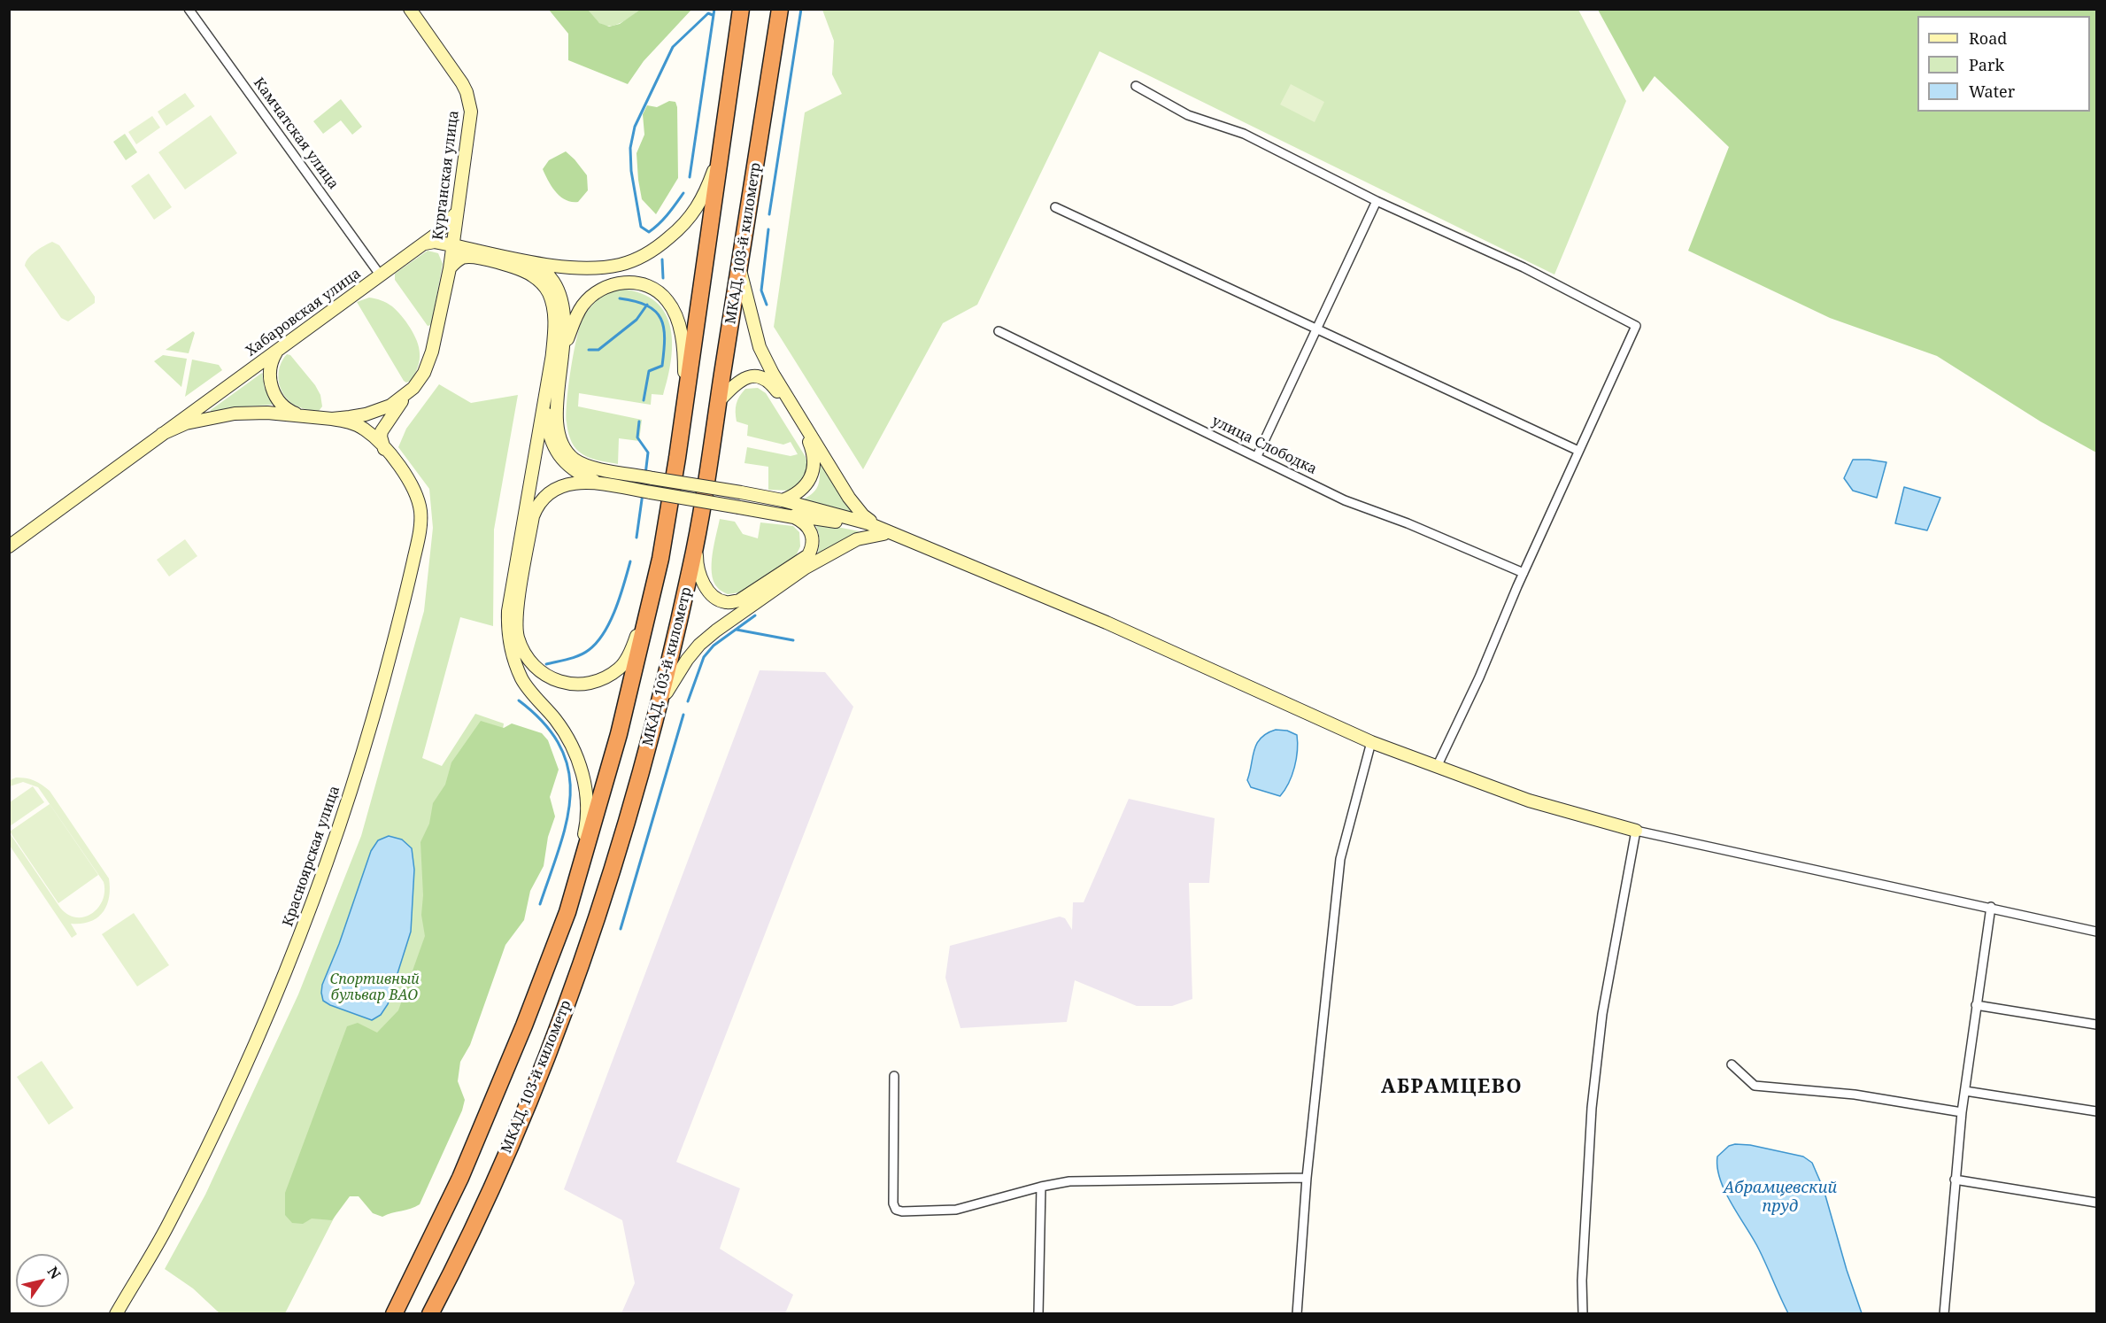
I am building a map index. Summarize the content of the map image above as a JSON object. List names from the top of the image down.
{
  "streets": {
    "highway": ["МКАД, 103-й километр"],
    "main road": ["Курганская улица", "Хабаровская улица", "Красноярская улица"],
    "street": ["Камчатская улица", "улица Слободка"]
  },
  "crossings": [
    ["Камчатская улица", "Хабаровская улица"],
    ["Курганская улица", "Хабаровская улица"],
    ["Хабаровская улица", "Красноярская улица"]
  ],
  "districts": ["АБРАМЦЕВО"],
  "water": ["Абрамцевский пруд"],
  "parks": ["Спортивный бульвар ВАО"],
  "legend": ["Road", "Park", "Water"],
  "north": "top right"
}
